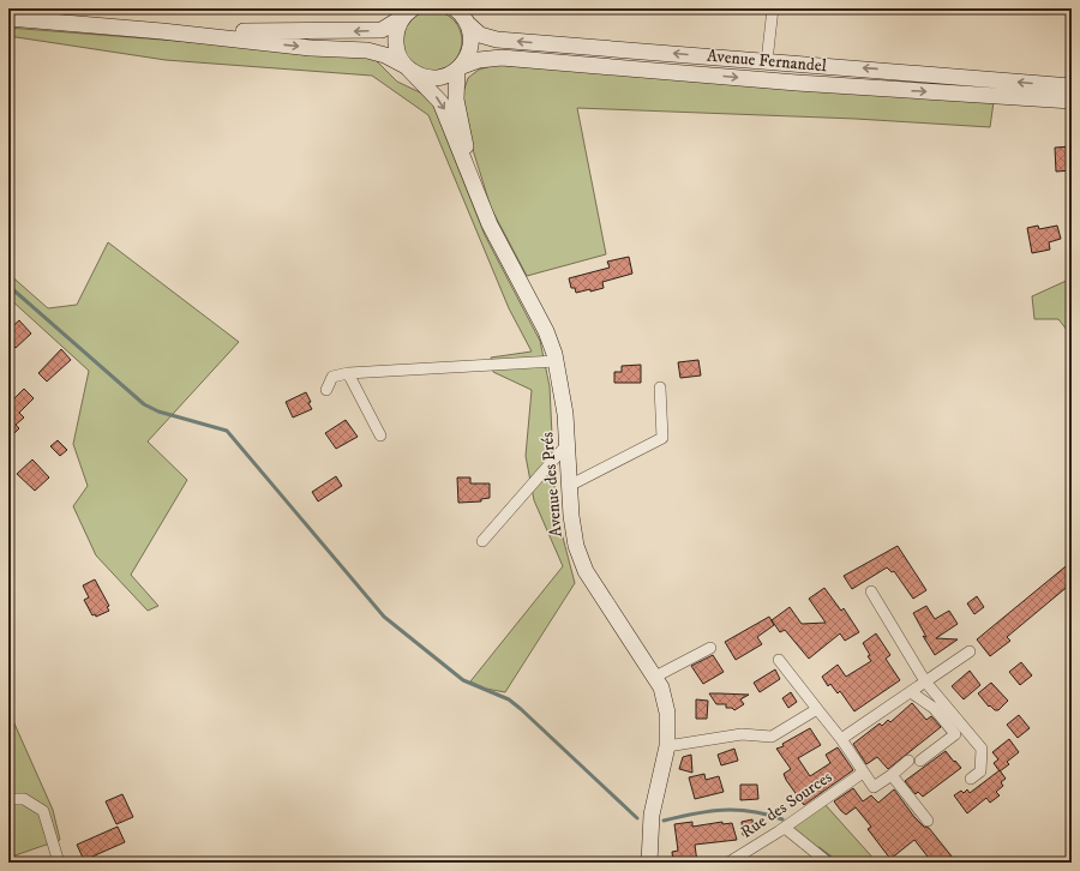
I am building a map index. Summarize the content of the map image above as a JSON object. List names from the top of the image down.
{
  "streets": {
    "main road": ["Avenue Fernandel", "Avenue des Prés"],
    "street": ["Rue des Sources"]
  },
  "crossings": [
    ["Avenue Fernandel", "Avenue des Prés"]
  ]
}
